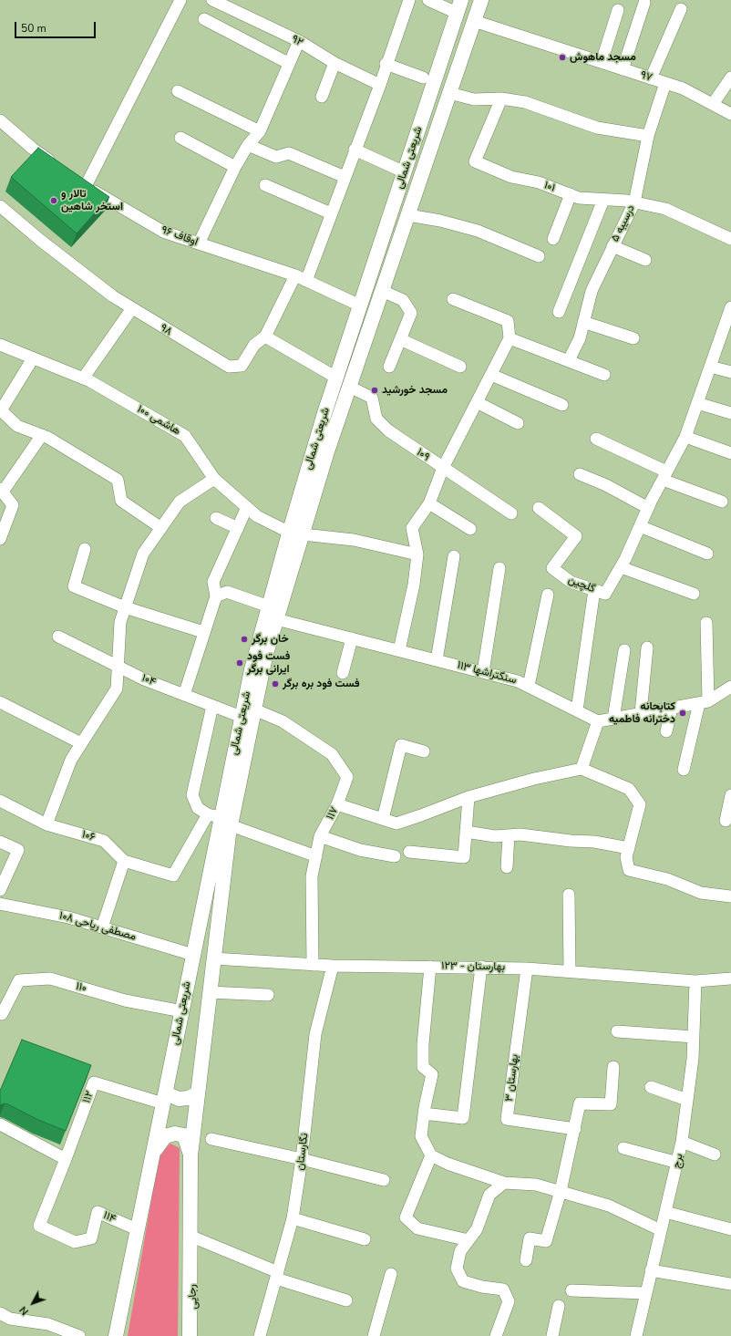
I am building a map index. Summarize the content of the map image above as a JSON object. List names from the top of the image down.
{
  "streets": {
    "main road": ["شریعتی شمالی", "رجایی"],
    "street": [
      "۹۲",
      "۹۷",
      "۱۰۱",
      "درسیبه ۵",
      "اوقاف ۹۶",
      "۹۸",
      "هاشمی ۱۰۰",
      "۱۰۹",
      "گلچین",
      "سنگتراشها ۱۱۳",
      "۱۰۴",
      "۱۱۷",
      "۱۰۶",
      "مصطفی ریاحی ۱۰۸",
      "بهارستان - ۱۲۳",
      "۱۱۰",
      "بهارستان ۳",
      "۱۱۲",
      "نگارستان",
      "برج",
      "۱۱۴"
    ]
  },
  "crossings": [
    ["۹۷", "شریعتی شمالی"],
    ["۹۷", "درسیبه ۵"],
    ["شریعتی شمالی", "اوقاف ۹۶"],
    ["شریعتی شمالی", "هاشمی ۱۰۰"],
    ["شریعتی شمالی", "۱۰۹"],
    ["شریعتی شمالی", "سنگتراشها ۱۱۳"],
    ["شریعتی شمالی", "۱۰۴"],
    ["شریعتی شمالی", "۱۱۷"],
    ["شریعتی شمالی", "۱۰۶"],
    ["شریعتی شمالی", "مصطفی ریاحی ۱۰۸"],
    ["شریعتی شمالی", "بهارستان - ۱۲۳"],
    ["شریعتی شمالی", "۱۱۰"],
    ["شریعتی شمالی", "۱۱۲"],
    ["شریعتی شمالی", "۱۱۴"],
    ["شریعتی شمالی", "رجایی"],
    ["۱۰۱", "درسیبه ۵"],
    ["۱۰۴", "۱۱۷"],
    ["۱۱۷", "بهارستان - ۱۲۳"],
    ["بهارستان - ۱۲۳", "بهارستان ۳"],
    ["بهارستان - ۱۲۳", "نگارستان"],
    ["بهارستان - ۱۲۳", "برج"],
    ["۱۱۲", "۱۱۴"]
  ],
  "places": [
    "مسجد ماهوش",
    "تالار و استخر شاهین",
    "مسجد خورشید",
    "خان برگر",
    "فست فود ایرانی برگر",
    "فست فود بره برگر",
    "کتابحانه دخترانه فاطمیه"
  ],
  "scale_bar": "50 m",
  "north": "bottom left"
}
